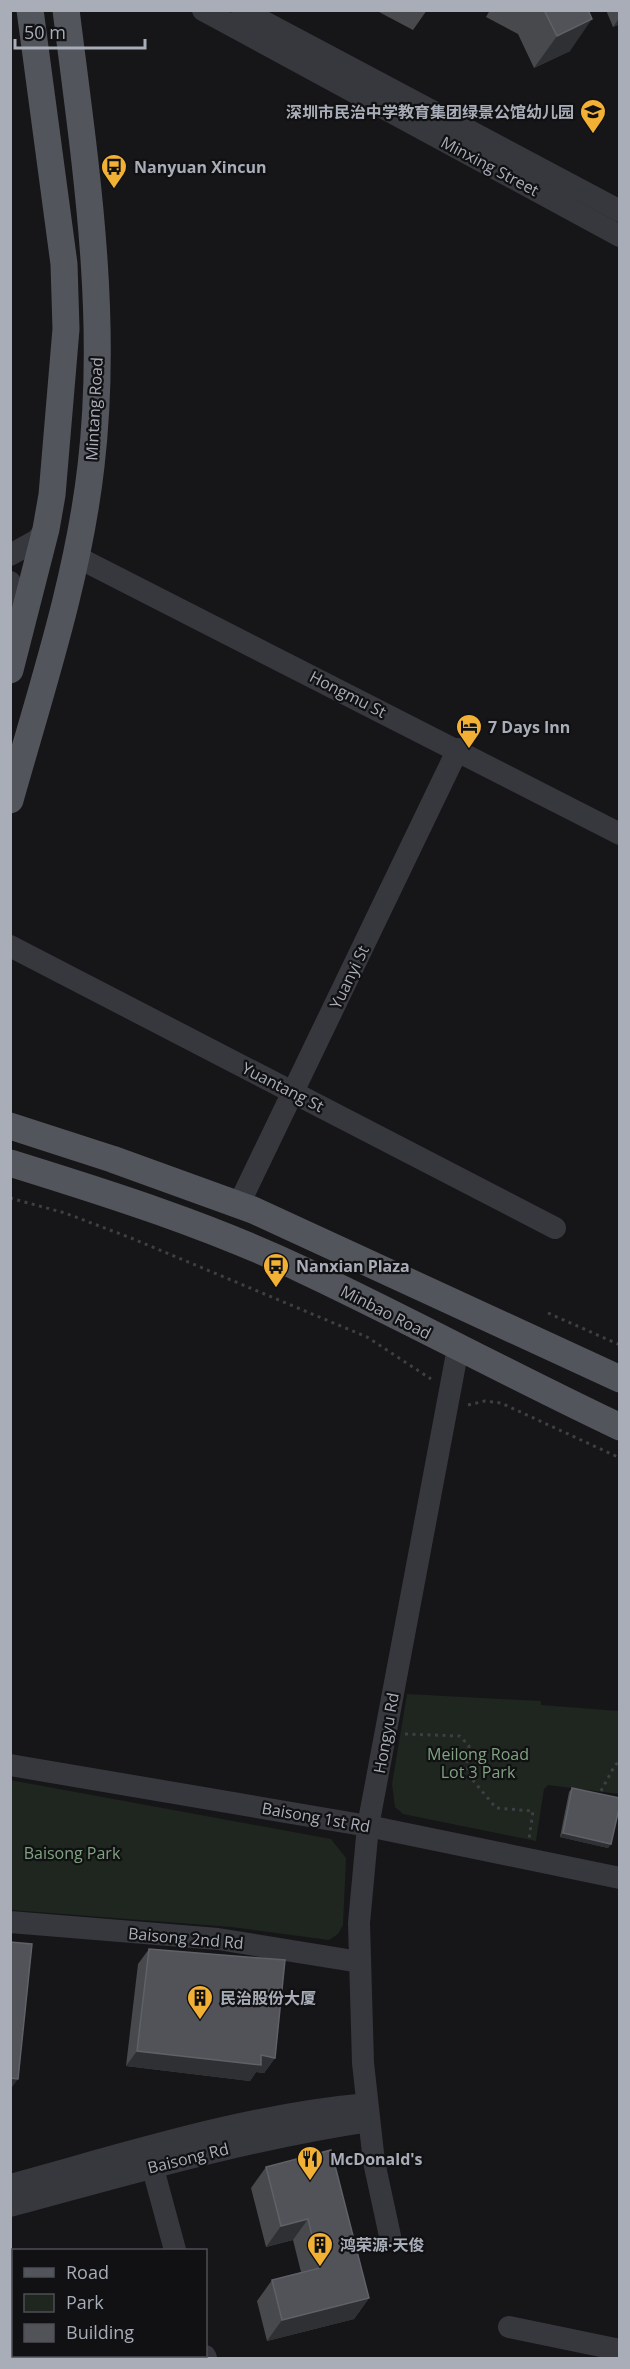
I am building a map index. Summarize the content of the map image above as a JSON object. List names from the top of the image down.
{
  "streets": {
    "main road": ["Mintang Road", "Minbao Road"],
    "street": [
      "Minxing Street",
      "Hongmu St",
      "Yuanyi St",
      "Yuantang St",
      "Hongyu Rd",
      "Baisong 1st Rd",
      "Baisong 2nd Rd",
      "Baisong Rd"
    ]
  },
  "crossings": [
    ["Mintang Road", "Hongmu St"],
    ["Hongmu St", "Yuanyi St"],
    ["Yuanyi St", "Yuantang St"],
    ["Minbao Road", "Hongyu Rd"],
    ["Hongyu Rd", "Baisong 1st Rd"],
    ["Hongyu Rd", "Baisong 2nd Rd"],
    ["Hongyu Rd", "Baisong Rd"]
  ],
  "parks": ["Meilong Road Lot 3 Park", "Baisong Park"],
  "places": {
    "school or university": ["深圳市民治中学教育集团绿景公馆幼儿园"],
    "bus stop": ["Nanyuan Xincun", "Nanxian Plaza"],
    "hotel": ["7 Days Inn"],
    "building": ["民治股份大厦", "鸿荣源·天俊"],
    "restaurant": ["McDonald's"]
  },
  "legend": ["Road", "Park", "Building"],
  "scale_bar": "50 m"
}
